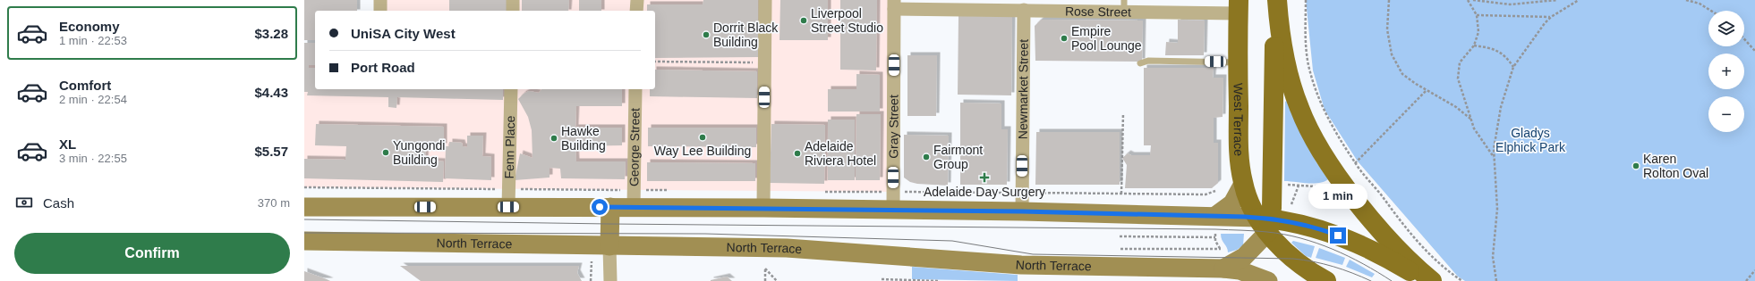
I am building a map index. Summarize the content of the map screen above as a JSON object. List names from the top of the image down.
{
  "streets": {
    "main road": ["West Terrace", "North Terrace"],
    "street": [
      "Rose Street",
      "Newmarket Street",
      "Gray Street",
      "Fenn Place",
      "George Street"
    ]
  },
  "crossings": [
    ["Rose Street", "Newmarket Street"],
    ["Rose Street", "West Terrace"],
    ["Rose Street", "Gray Street"]
  ],
  "parks": ["Gladys Elphick Park"],
  "places": {
    "other": [
      "Liverpool Street Studio",
      "Dorrit Black Building",
      "Empire Pool Lounge",
      "Way Lee Building",
      "Hawke Building",
      "Yungondi Building",
      "Adelaide Riviera Hotel",
      "Fairmont Group",
      "Karen Rolton Oval"
    ],
    "health": ["Adelaide Day Surgery"]
  },
  "page": {
    "list": [
      {
        "name": "Economy",
        "note": "1 min · 22:53",
        "value": "$3.28"
      },
      {
        "name": "Comfort",
        "note": "2 min · 22:54",
        "value": "$4.43"
      },
      {
        "name": "XL",
        "note": "3 min · 22:55",
        "value": "$5.57"
      }
    ],
    "map_buttons": ["+", "−"],
    "banner": ["UniSA City West", "Port Road"],
    "pay": ["Cash", "370 m"],
    "bubble": "1 min",
    "buttons": "Confirm"
  }
}
